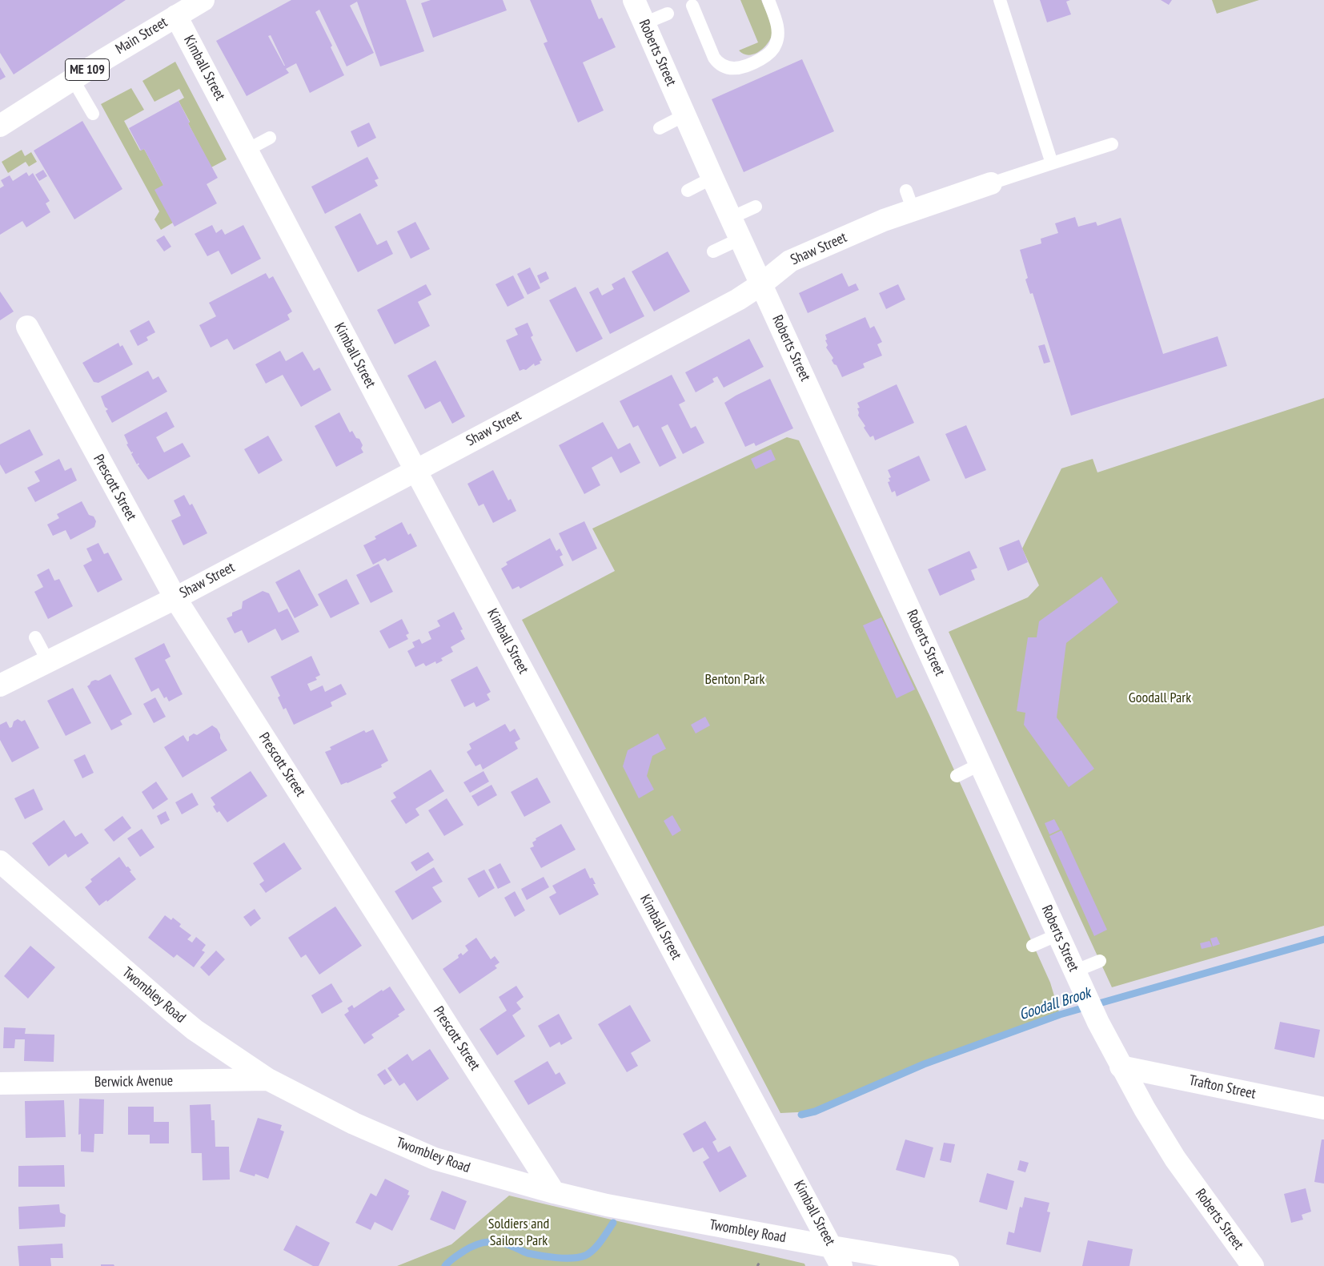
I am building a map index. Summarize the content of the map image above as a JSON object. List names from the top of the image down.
{
  "streets": {
    "main road": [
      "Main Street",
      "Roberts Street",
      "Kimball Street",
      "ME 109",
      "Shaw Street",
      "Prescott Street",
      "Twombley Road",
      "Berwick Avenue",
      "Trafton Street"
    ]
  },
  "crossings": [
    ["Main Street", "Kimball Street"],
    ["Roberts Street", "Shaw Street"],
    ["Roberts Street", "Trafton Street"],
    ["Kimball Street", "Shaw Street"],
    ["Kimball Street", "Twombley Road"],
    ["Shaw Street", "Prescott Street"],
    ["Prescott Street", "Twombley Road"],
    ["Twombley Road", "Berwick Avenue"]
  ],
  "water": ["Goodall Brook"],
  "parks": ["Benton Park", "Goodall Park", "Soldiers and Sailors Park"]
}
